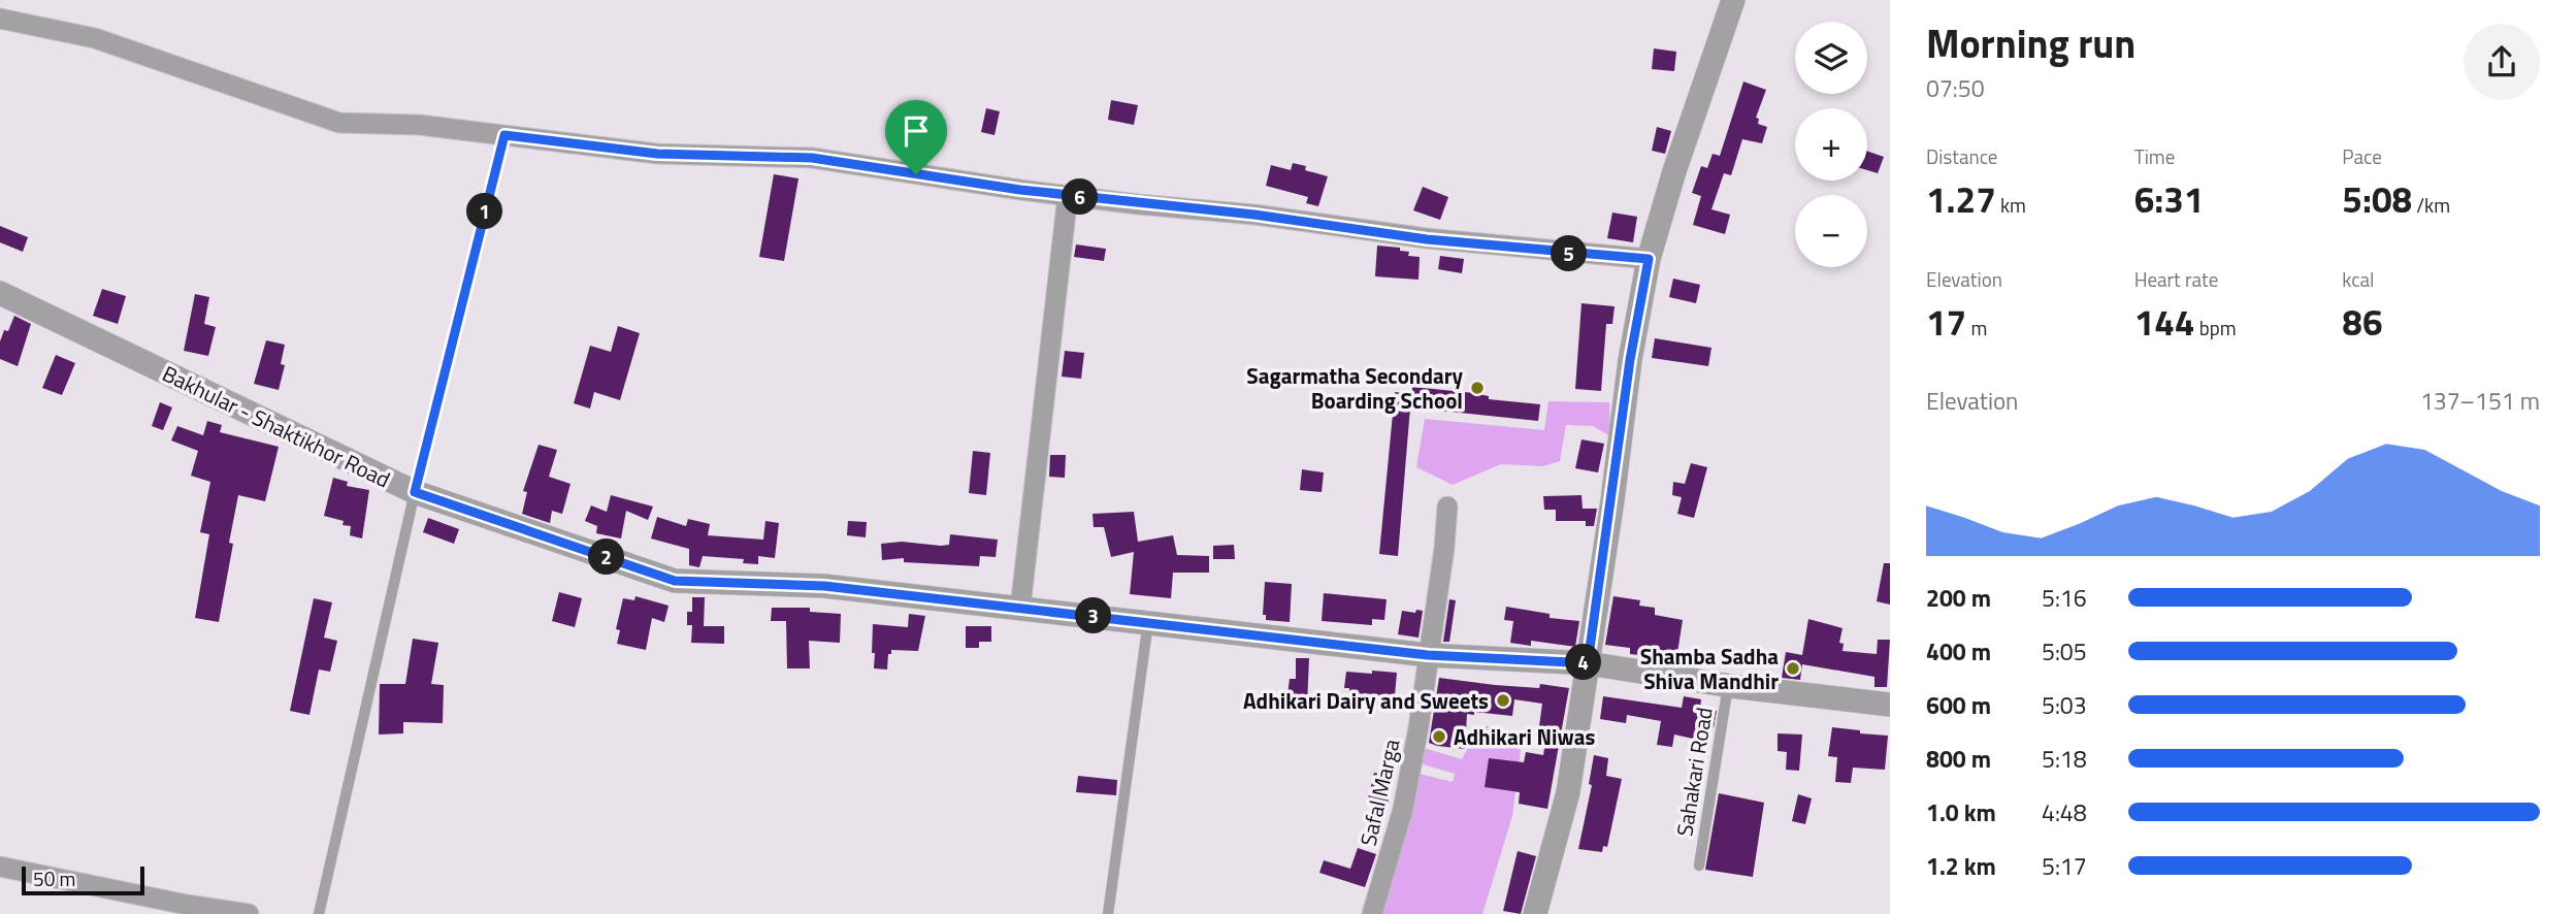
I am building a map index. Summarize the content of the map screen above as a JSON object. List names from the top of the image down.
{
  "streets": {
    "street": ["Bakhular - Shaktikhor Road", "Safal Marga"],
    "lane": ["Sahakari Road"]
  },
  "crossings": [
    ["Bakhular - Shaktikhor Road", "Sahakari Road"],
    ["Bakhular - Shaktikhor Road", "Safal Marga"]
  ],
  "places": [
    "Sagarmatha Secondary Boarding School",
    "Shamba Sadha Shiva Mandhir",
    "Adhikari Dairy and Sweets",
    "Adhikari Niwas"
  ],
  "scale_bar": "50 m",
  "page": {
    "heading": ["Morning run", "07:50"],
    "map_buttons": ["+", "−"],
    "stats": [
      ["Distance", "1.27 km"],
      ["Time", "6:31"],
      ["Pace", "5:08 /km"],
      ["Elevation", "17 m"],
      ["Heart rate", "144 bpm"],
      ["kcal", "86"]
    ],
    "pins": [
      "6",
      "1",
      "5",
      "2",
      "3",
      "4"
    ],
    "chart": ["Elevation", "137–151 m"],
    "list": [
      {
        "name": "200 m",
        "note": "5:16"
      },
      {
        "name": "400 m",
        "note": "5:05"
      },
      {
        "name": "600 m",
        "note": "5:03"
      },
      {
        "name": "800 m",
        "note": "5:18"
      },
      {
        "name": "1.0 km",
        "note": "4:48"
      },
      {
        "name": "1.2 km",
        "note": "5:17"
      }
    ],
    "scale": "50 m"
  }
}
